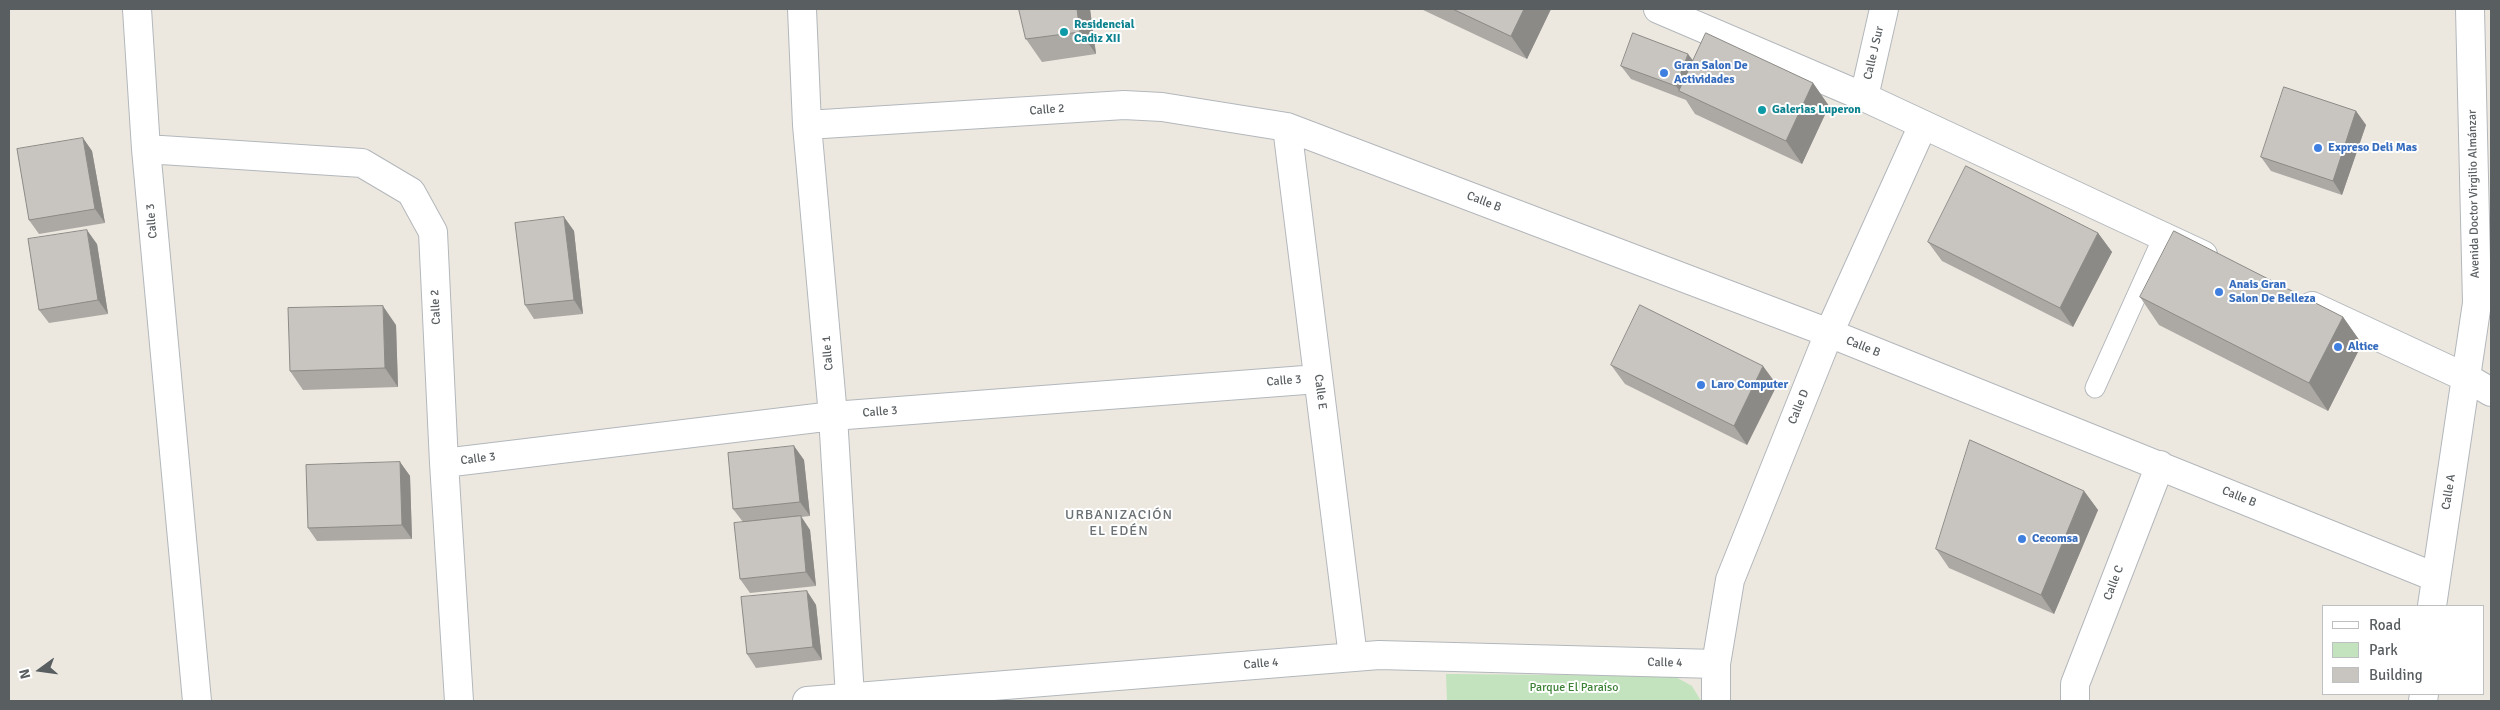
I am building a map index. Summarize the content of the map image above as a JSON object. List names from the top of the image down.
{
  "streets": {
    "street": [
      "Calle J Sur",
      "Calle 2",
      "Avenida Doctor Virgilio Almánzar",
      "Calle B",
      "Calle 3",
      "Calle 1",
      "Calle E",
      "Calle D",
      "Calle A",
      "Calle C",
      "Calle 4"
    ]
  },
  "crossings": [
    ["Calle 2", "Calle B"],
    ["Calle 2", "Calle 3"],
    ["Calle 2", "Calle 1"],
    ["Calle 2", "Calle E"],
    ["Avenida Doctor Virgilio Almánzar", "Calle A"],
    ["Calle B", "Calle E"],
    ["Calle B", "Calle D"],
    ["Calle B", "Calle A"],
    ["Calle B", "Calle C"],
    ["Calle 3", "Calle 1"],
    ["Calle 3", "Calle E"],
    ["Calle 1", "Calle 4"],
    ["Calle E", "Calle 4"],
    ["Calle D", "Calle 4"]
  ],
  "districts": ["URBANIZACIÓN EL EDÉN"],
  "parks": ["Parque El Paraíso"],
  "places": [
    "Residencial Cadiz XII",
    "Gran Salon De Actividades",
    "Galerias Luperon",
    "Expreso Deli Mas",
    "Anais Gran Salon De Belleza",
    "Altice",
    "Laro Computer",
    "Cecomsa"
  ],
  "legend": ["Road", "Park", "Building"],
  "north": "left"
}
